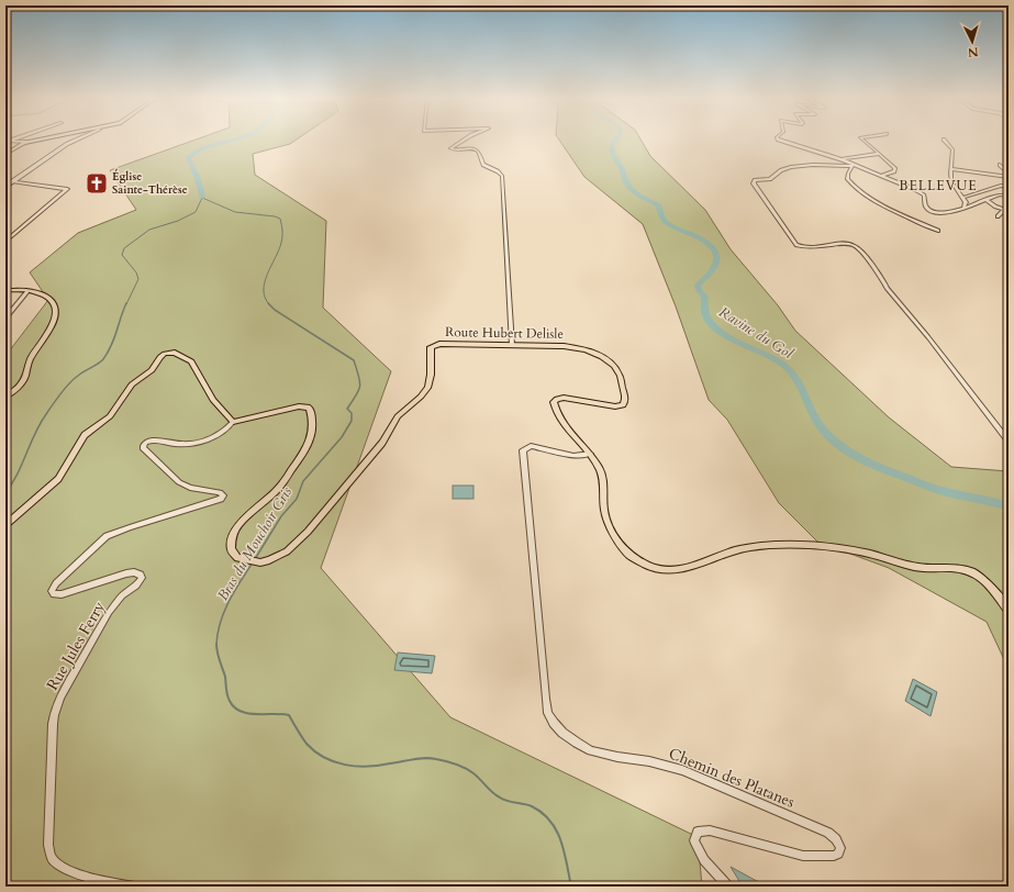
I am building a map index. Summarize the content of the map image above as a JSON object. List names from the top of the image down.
{
  "streets": {
    "main road": ["Route Hubert Delisle"],
    "street": ["Rue Jules Ferry", "Chemin des Platanes"]
  },
  "crossings": [
    ["Route Hubert Delisle", "Rue Jules Ferry"],
    ["Route Hubert Delisle", "Chemin des Platanes"]
  ],
  "districts": ["BELLEVUE"],
  "water": ["Ravine du Gol", "Bras du Mouchoir Gris"],
  "places": {
    "church": ["Église Sainte-Thérèse"]
  },
  "north": "bottom"
}
